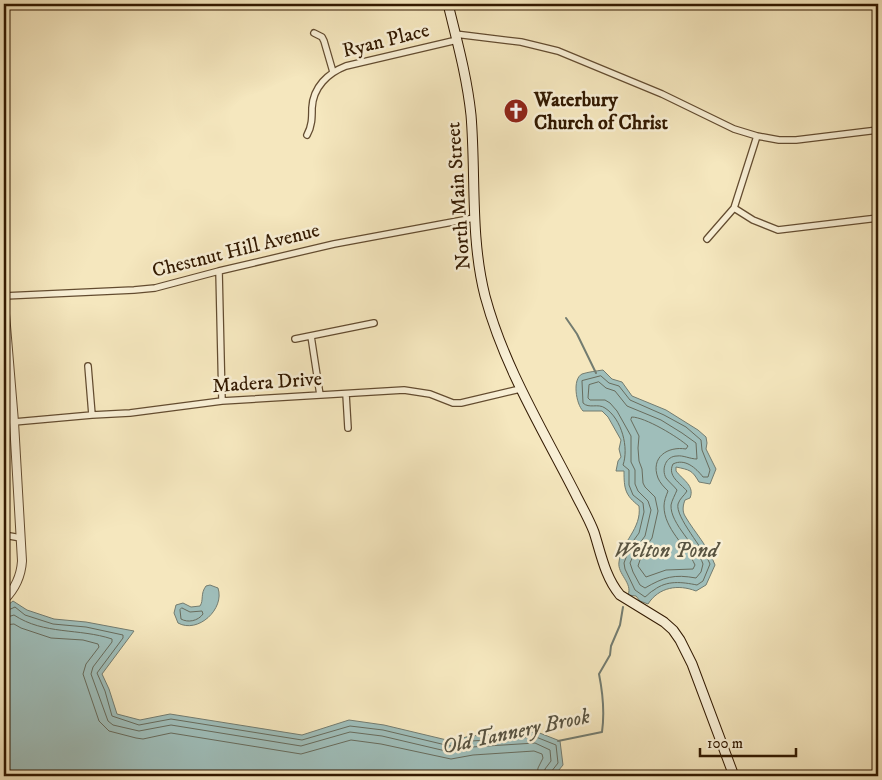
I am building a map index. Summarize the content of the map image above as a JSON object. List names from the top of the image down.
{
  "streets": {
    "main road": ["North Main Street"],
    "street": ["Ryan Place", "Chestnut Hill Avenue", "Madera Drive"]
  },
  "crossings": [
    ["Ryan Place", "North Main Street"],
    ["North Main Street", "Chestnut Hill Avenue"],
    ["North Main Street", "Madera Drive"]
  ],
  "water": ["Welton Pond", "Old Tannery Brook"],
  "places": {
    "church": ["Waterbury Church of Christ"]
  },
  "scale_bar": "100 m"
}
